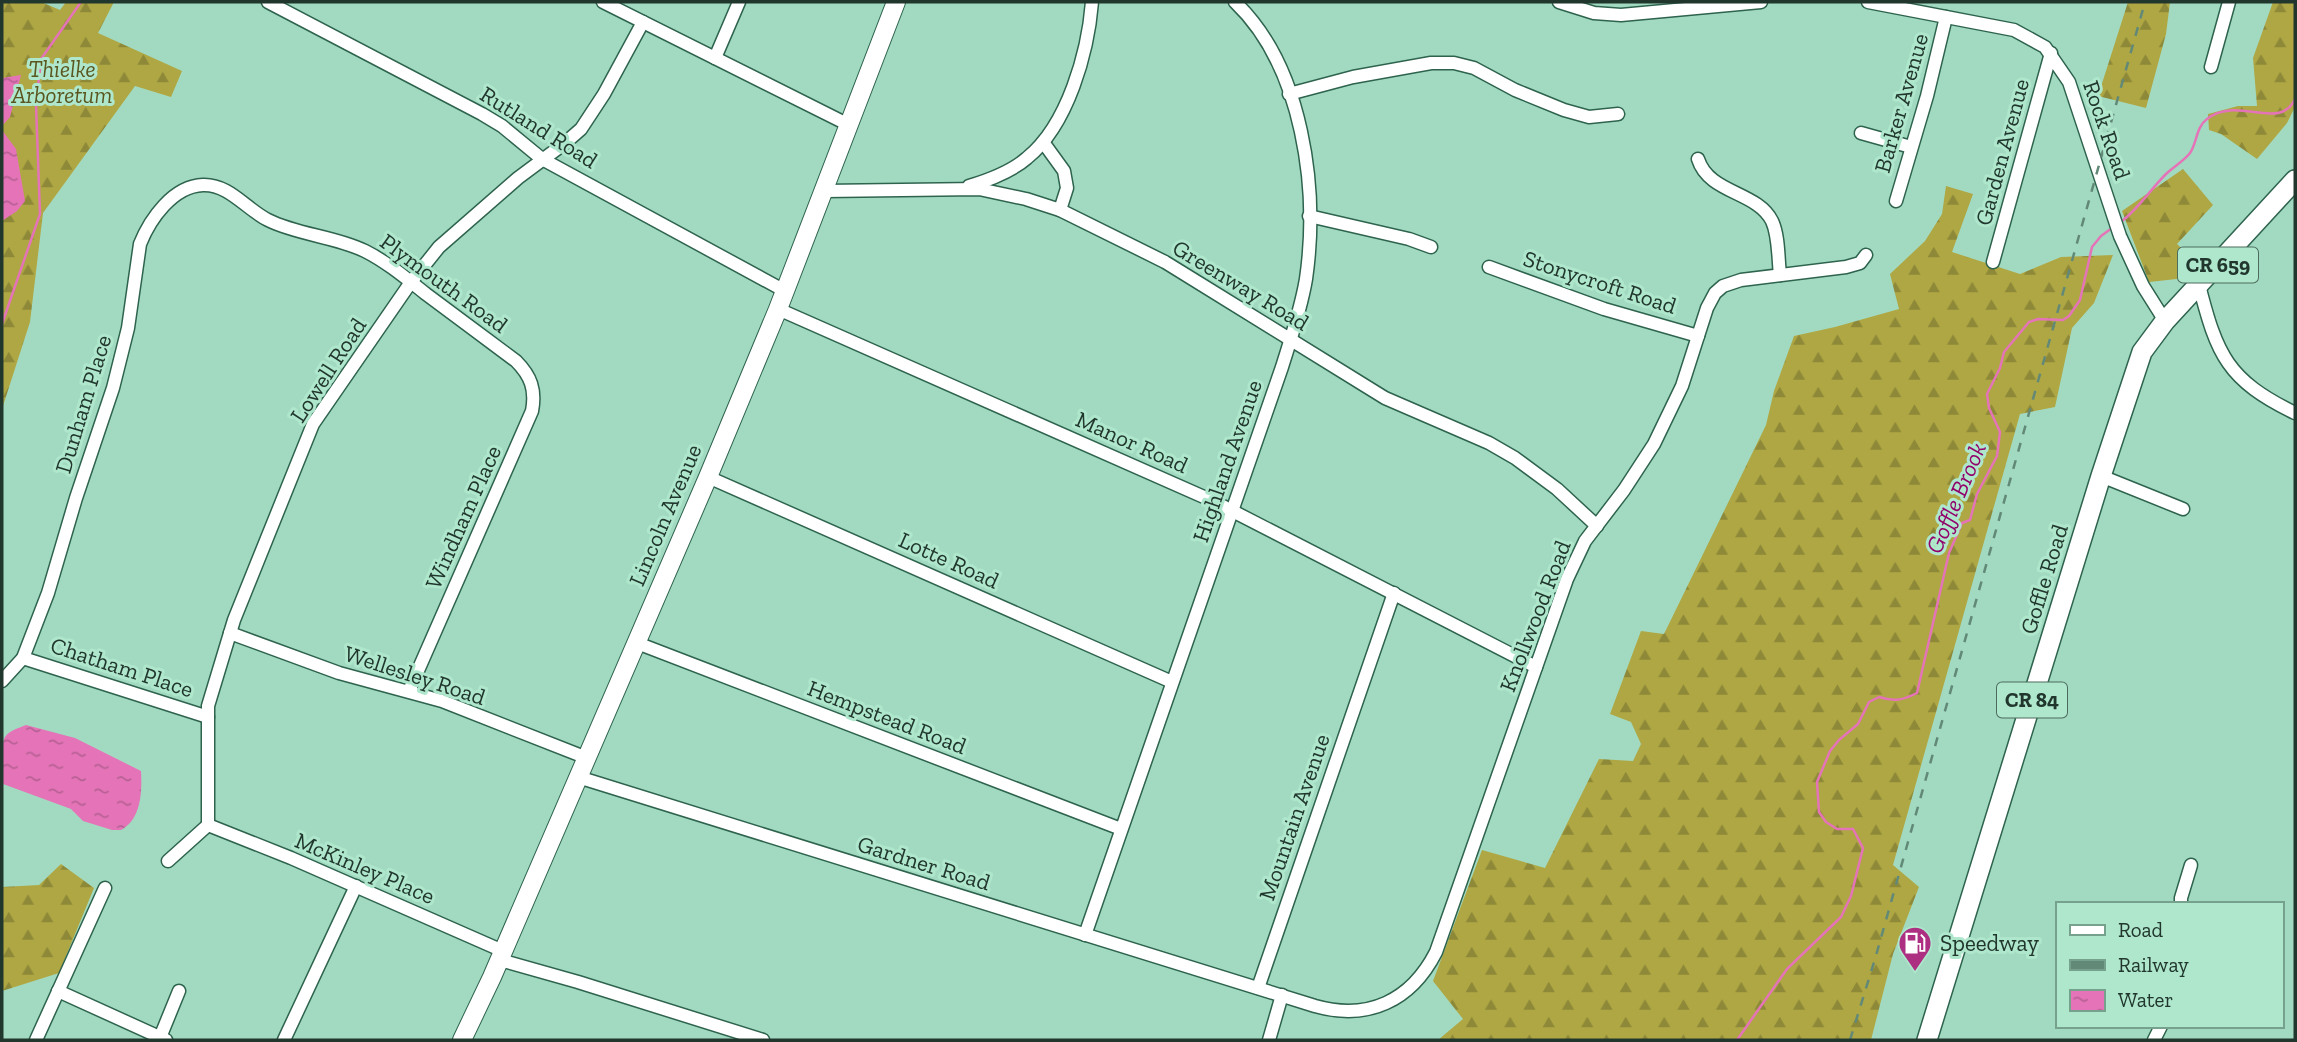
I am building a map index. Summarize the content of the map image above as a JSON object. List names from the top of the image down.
{
  "streets": {
    "main road": [
      "CR 659",
      "Lincoln Avenue",
      "Goffle Road",
      "CR 84"
    ],
    "street": [
      "Barker Avenue",
      "Rutland Road",
      "Rock Road",
      "Garden Avenue",
      "Stonycroft Road",
      "Plymouth Road",
      "Greenway Road",
      "Lowell Road",
      "Dunham Place",
      "Manor Road",
      "Highland Avenue",
      "Windham Place",
      "Lotte Road",
      "Knollwood Road",
      "Chatham Place",
      "Wellesley Road",
      "Hempstead Road",
      "Mountain Avenue",
      "Gardner Road",
      "McKinley Place"
    ]
  },
  "crossings": [
    ["Barker Avenue", "Rock Road"],
    ["Rutland Road", "Lowell Road"],
    ["Rutland Road", "Lincoln Avenue"],
    ["Rock Road", "Garden Avenue"],
    ["Rock Road", "Goffle Road"],
    ["Stonycroft Road", "Knollwood Road"],
    ["Plymouth Road", "Lowell Road"],
    ["Plymouth Road", "Dunham Place"],
    ["Plymouth Road", "Windham Place"],
    ["Greenway Road", "Highland Avenue"],
    ["Greenway Road", "Lincoln Avenue"],
    ["Greenway Road", "Knollwood Road"],
    ["Lowell Road", "Chatham Place"],
    ["Lowell Road", "Wellesley Road"],
    ["Lowell Road", "McKinley Place"],
    ["Dunham Place", "Chatham Place"],
    ["Manor Road", "Highland Avenue"],
    ["Manor Road", "Lincoln Avenue"],
    ["Manor Road", "Knollwood Road"],
    ["Manor Road", "Mountain Avenue"],
    ["Highland Avenue", "Lotte Road"],
    ["Highland Avenue", "Hempstead Road"],
    ["Highland Avenue", "Gardner Road"],
    ["Lincoln Avenue", "Lotte Road"],
    ["Lincoln Avenue", "Wellesley Road"],
    ["Lincoln Avenue", "Hempstead Road"],
    ["Lincoln Avenue", "Gardner Road"],
    ["Lincoln Avenue", "McKinley Place"],
    ["Windham Place", "Wellesley Road"],
    ["Mountain Avenue", "Gardner Road"]
  ],
  "water": ["Goffle Brook"],
  "parks": ["Thielke Arboretum"],
  "places": {
    "fuel station": ["Speedway"]
  },
  "legend": ["Road", "Railway", "Water"]
}
